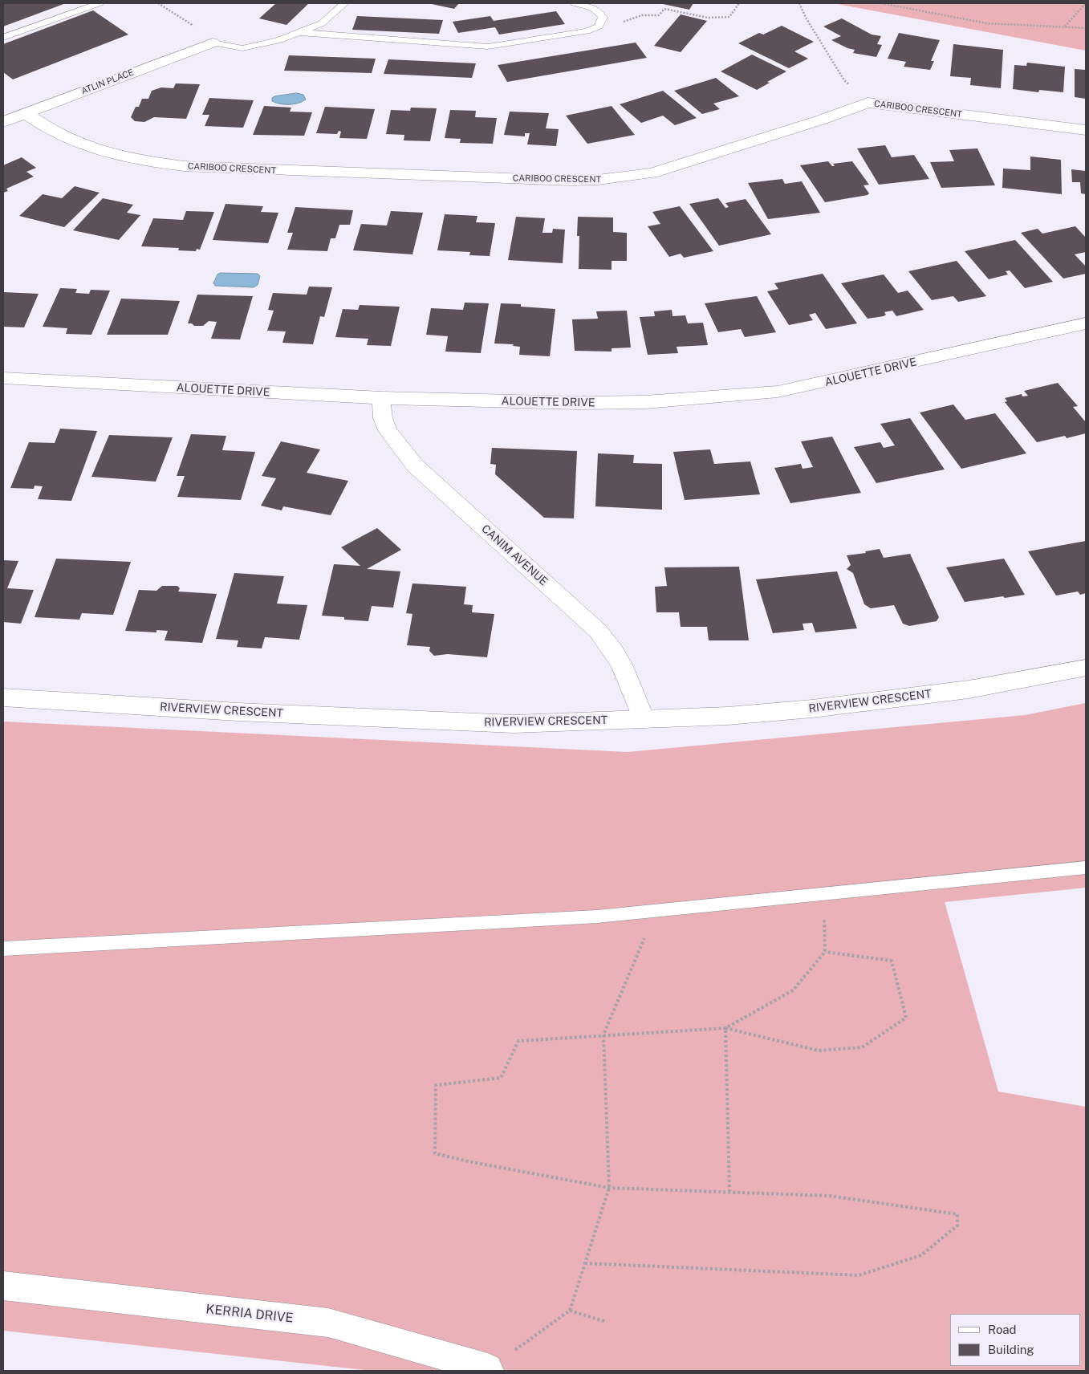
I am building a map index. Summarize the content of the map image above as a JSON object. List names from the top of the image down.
{
  "streets": {
    "street": [
      "ATLIN PLACE",
      "CARIBOO CRESCENT",
      "ALOUETTE DRIVE",
      "CANIM AVENUE",
      "RIVERVIEW CRESCENT",
      "KERRIA DRIVE"
    ]
  },
  "crossings": [
    ["ATLIN PLACE", "CARIBOO CRESCENT"],
    ["ALOUETTE DRIVE", "CANIM AVENUE"],
    ["CANIM AVENUE", "RIVERVIEW CRESCENT"]
  ],
  "legend": ["Road", "Building"]
}
